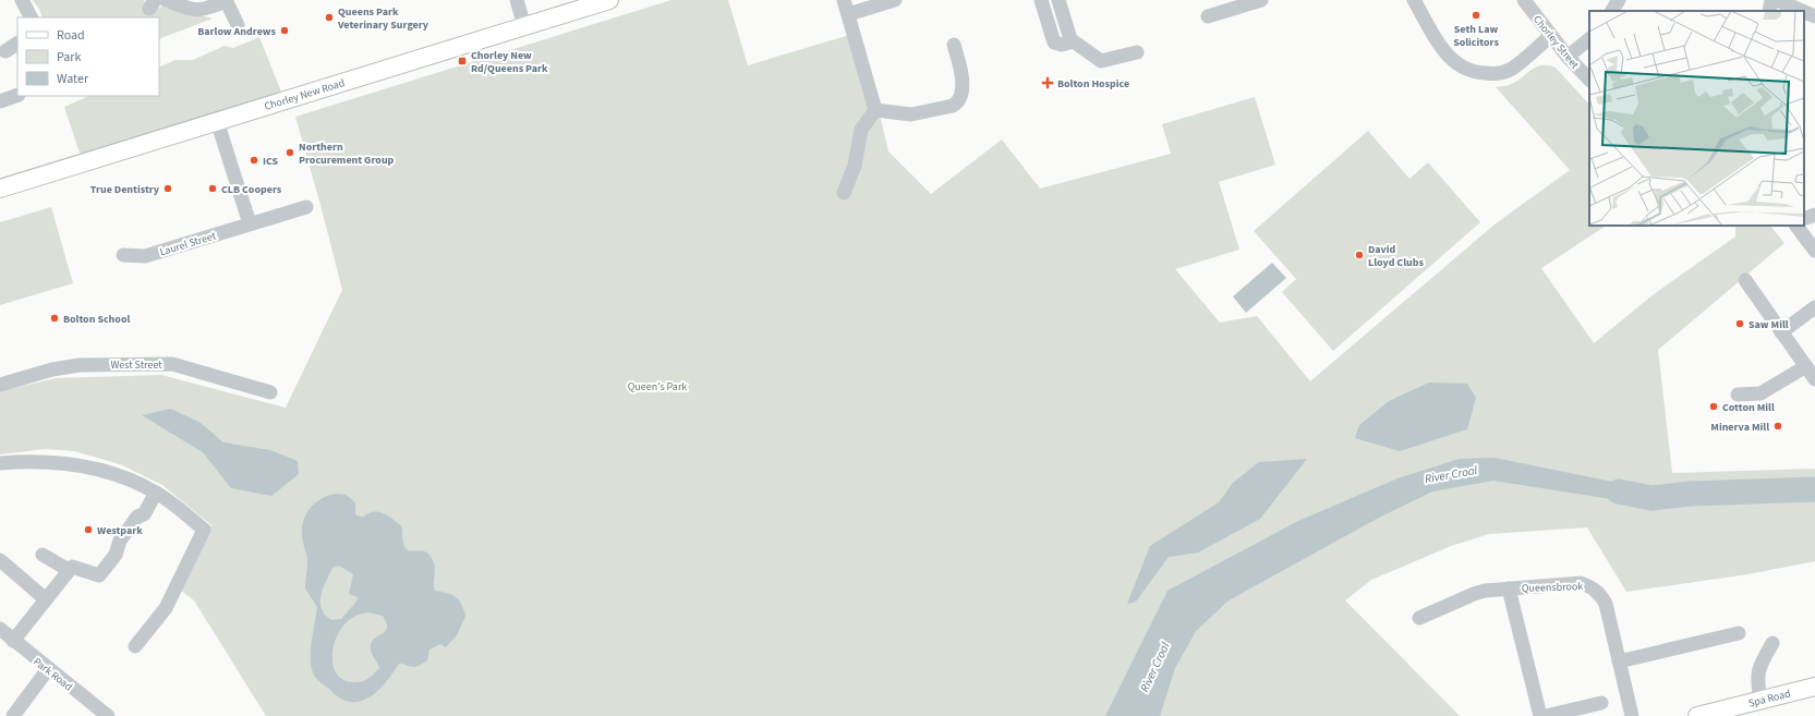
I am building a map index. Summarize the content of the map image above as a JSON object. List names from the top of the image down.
{
  "streets": {
    "main road": ["Chorley New Road", "Spa Road"],
    "street": [
      "Chorley Street",
      "Laurel Street",
      "West Street",
      "Queensbrook",
      "Park Road"
    ]
  },
  "water": ["River Croal"],
  "parks": ["Queen's Park"],
  "places": {
    "other": [
      "Seth Law Solicitors",
      "Queens Park Veterinary Surgery",
      "Barlow Andrews",
      "Northern Procurement Group",
      "ICS",
      "True Dentistry",
      "CLB Coopers",
      "David Lloyd Clubs",
      "Bolton School",
      "Saw Mill",
      "Cotton Mill",
      "Minerva Mill",
      "Westpark"
    ],
    "transit": ["Chorley New Rd/Queens Park"],
    "health": ["Bolton Hospice"]
  },
  "legend": ["Road", "Park", "Water"]
}
